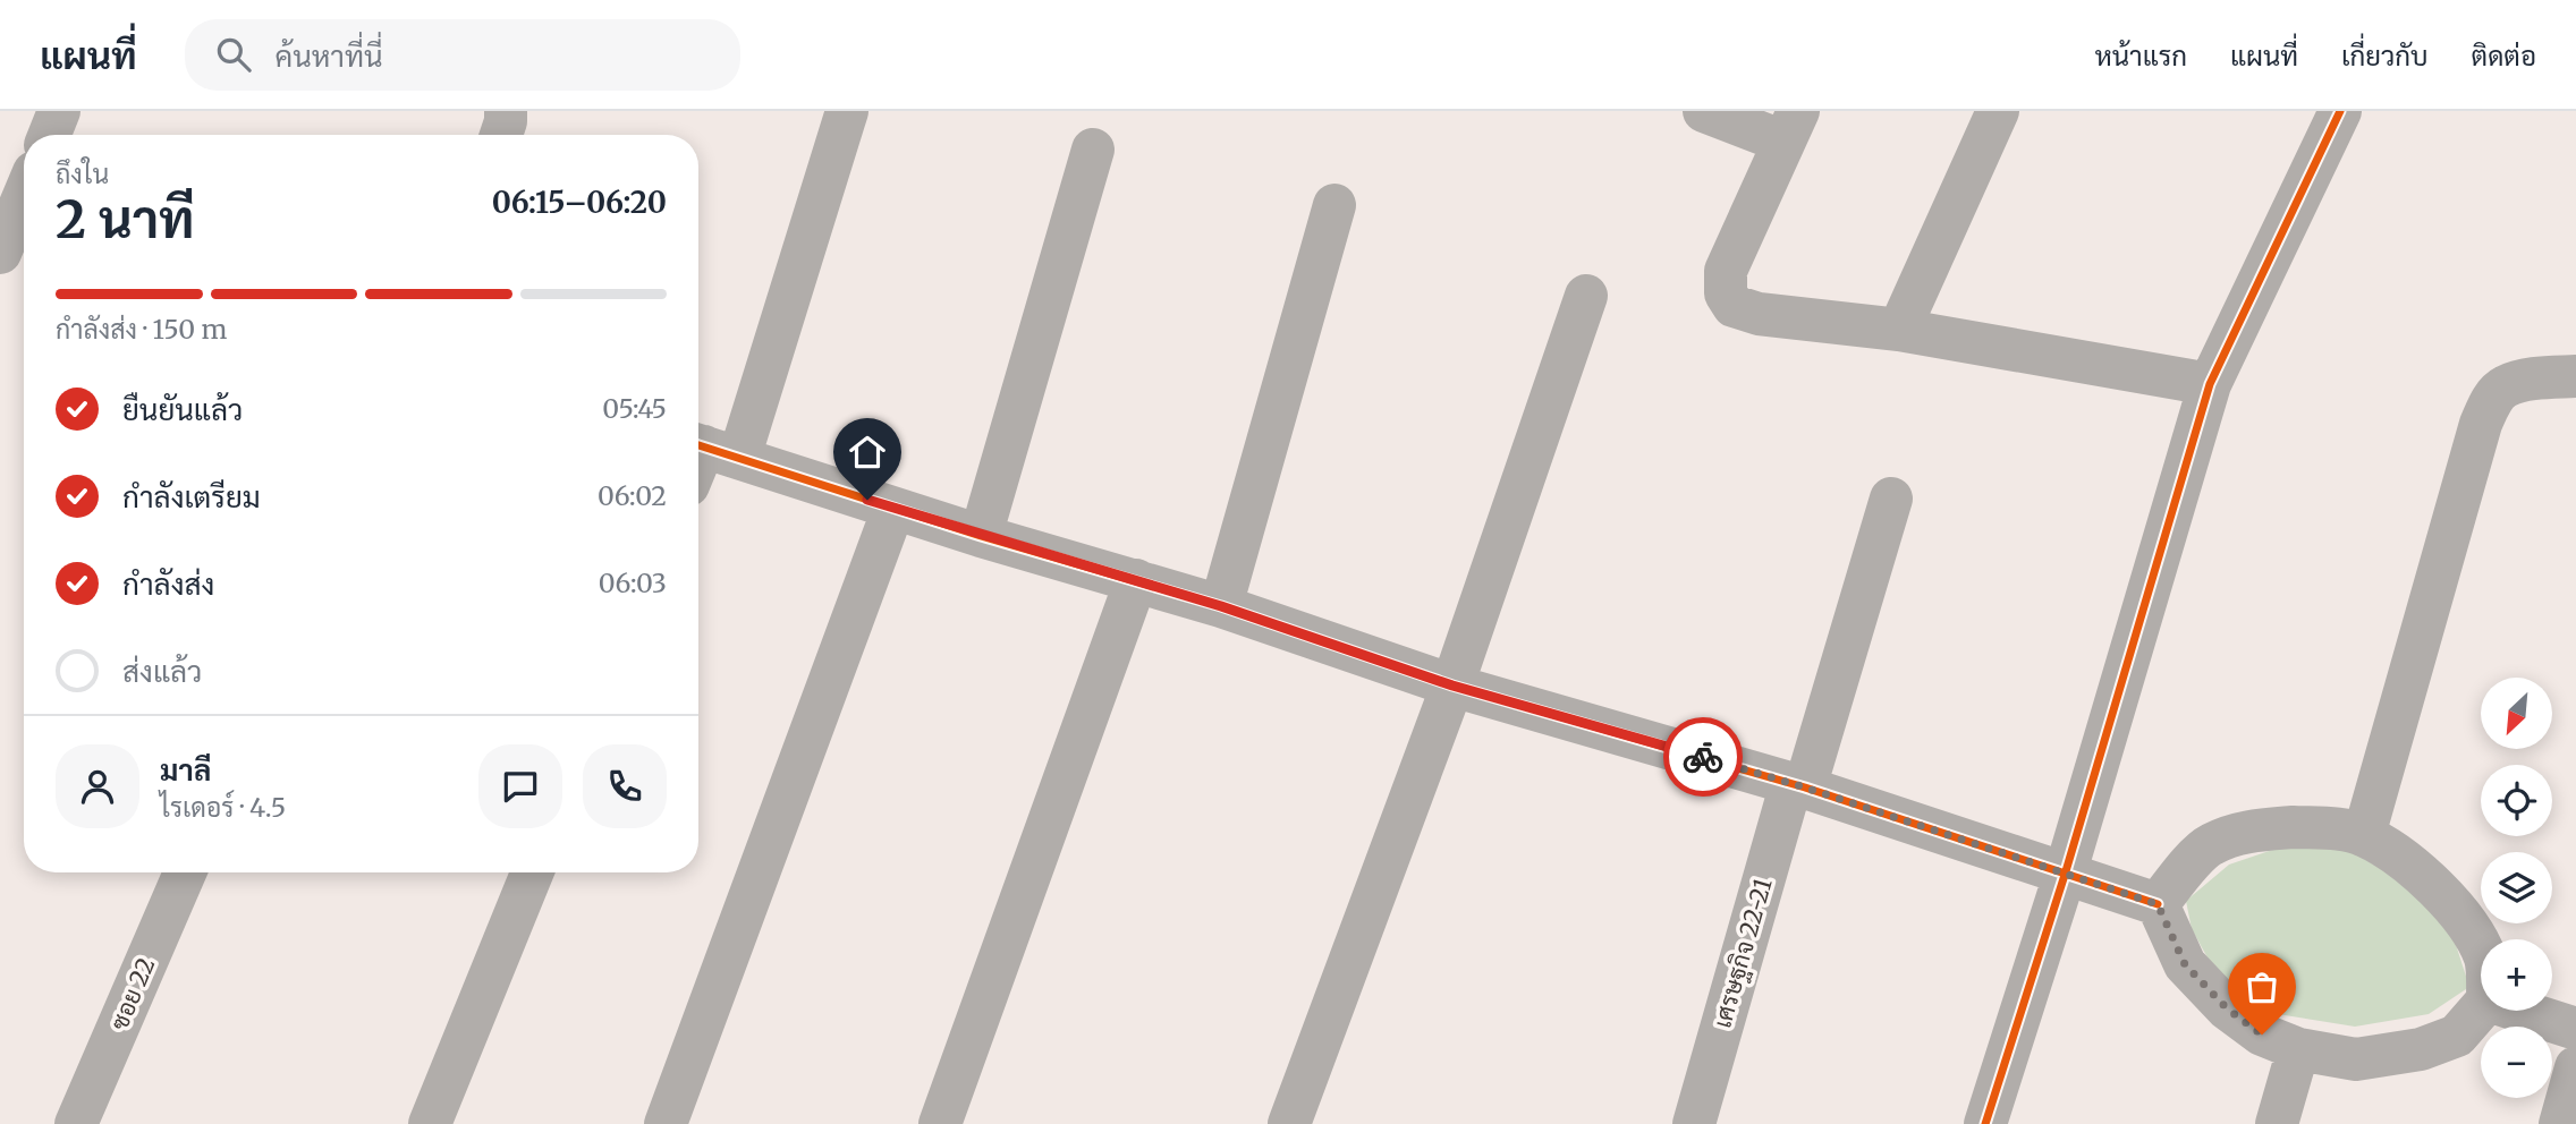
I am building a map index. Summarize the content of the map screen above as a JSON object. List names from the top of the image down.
{
  "streets": {
    "street": ["เศรษฐกิจ 22-21", "ซอย 22"]
  },
  "north": "bottom left",
  "page": {
    "header": "แผนที่",
    "search": "ค้นหาที่นี่",
    "nav": [
      "หน้าแรก",
      "แผนที่",
      "เกี่ยวกับ",
      "ติดต่อ"
    ],
    "heading": ["2 นาที", "ถึงใน", "06:15–06:20"],
    "panel": ["มาลี", "ไรเดอร์ · 4.5"],
    "bar": "กำลังส่ง · 150 m",
    "list": [
      ["ยืนยันแล้ว", "05:45"],
      ["กำลังเตรียม", "06:02"],
      ["กำลังส่ง", "06:03"],
      "ส่งแล้ว"
    ],
    "map_buttons": ["+", "−"]
  }
}
